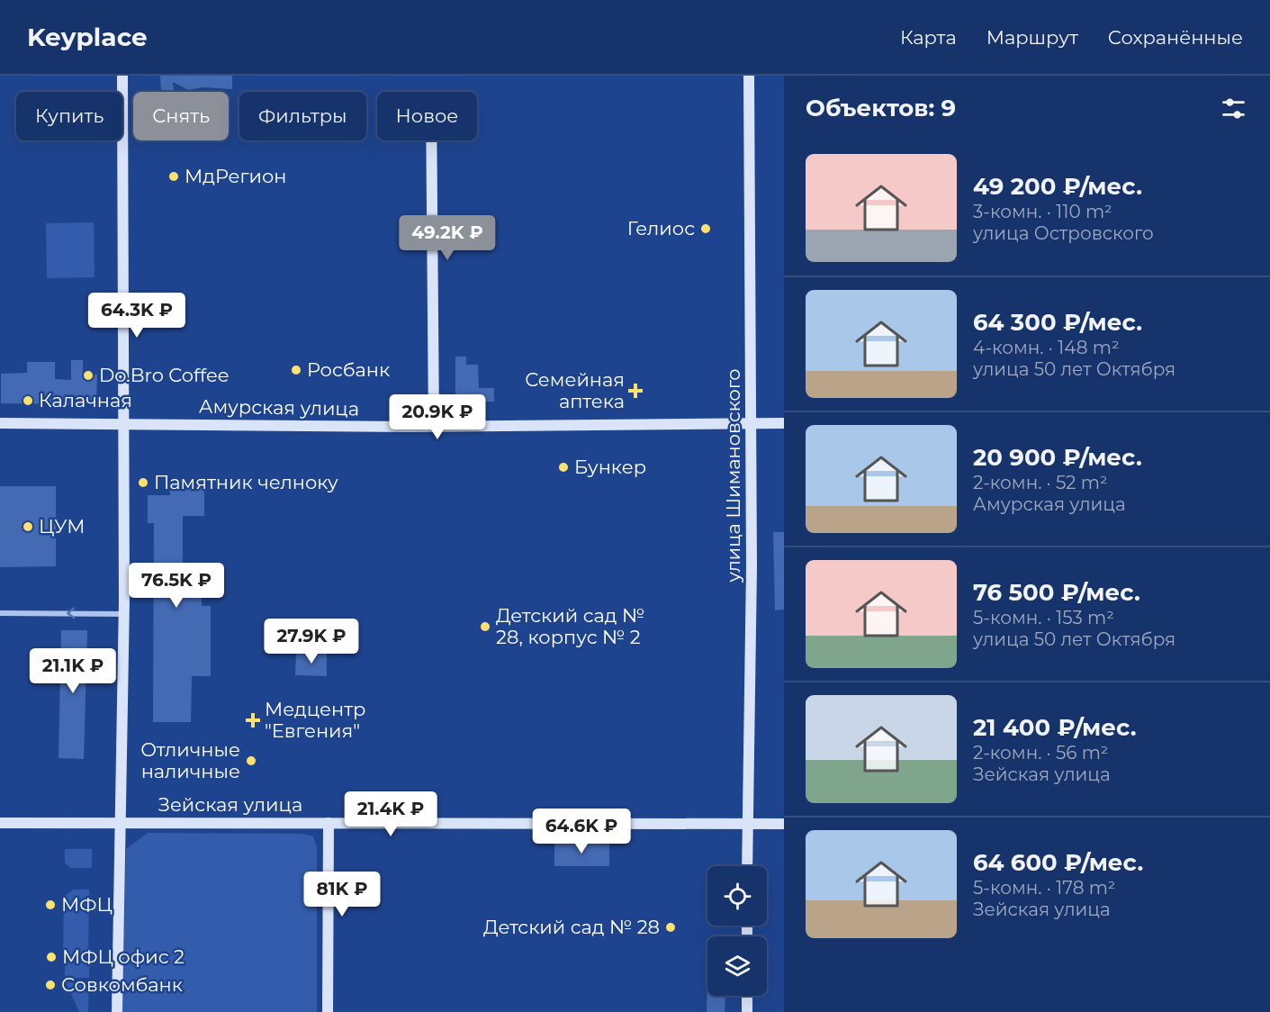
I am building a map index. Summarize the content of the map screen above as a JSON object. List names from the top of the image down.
{
  "streets": {
    "street": ["Амурская улица", "улица Шимановского", "Зейская улица"]
  },
  "crossings": [
    ["Амурская улица", "улица Шимановского"],
    ["улица Шимановского", "Зейская улица"]
  ],
  "places": {
    "other": [
      "МдРегион",
      "Гелиос",
      "Росбанк",
      "Do.Bro Coffee",
      "Калачная",
      "Бункер",
      "Памятник челноку",
      "ЦУМ",
      "Детский сад № 28, корпус № 2",
      "Отличные наличные",
      "МФЦ",
      "Детский сад № 28",
      "МФЦ офис 2",
      "Совкомбанк"
    ],
    "health": ["Семейная аптека", "Медцентр \"Евгения\""]
  },
  "page": {
    "header": "Keyplace",
    "nav": ["Карта", "Маршрут", "Сохранённые"],
    "heading": "Объектов: 9",
    "chip": [
      "Купить",
      "Снять",
      "Фильтры",
      "Новое"
    ],
    "list": [
      {
        "name": "49 200 ₽/мес.",
        "note": "3-комн. · 110 m² · улица Островского"
      },
      {
        "name": "64 300 ₽/мес.",
        "note": "4-комн. · 148 m² · улица 50 лет Октября"
      },
      {
        "name": "20 900 ₽/мес.",
        "note": "2-комн. · 52 m² · Амурская улица"
      },
      {
        "name": "76 500 ₽/мес.",
        "note": "5-комн. · 153 m² · улица 50 лет Октября"
      },
      {
        "name": "21 400 ₽/мес.",
        "note": "2-комн. · 56 m² · Зейская улица"
      },
      {
        "name": "64 600 ₽/мес.",
        "note": "5-комн. · 178 m² · Зейская улица"
      }
    ],
    "price": [
      "49.2K ₽",
      "64.3K ₽",
      "20.9K ₽",
      "76.5K ₽",
      "27.9K ₽",
      "21.1K ₽",
      "21.4K ₽",
      "64.6K ₽",
      "81K ₽"
    ]
  }
}
